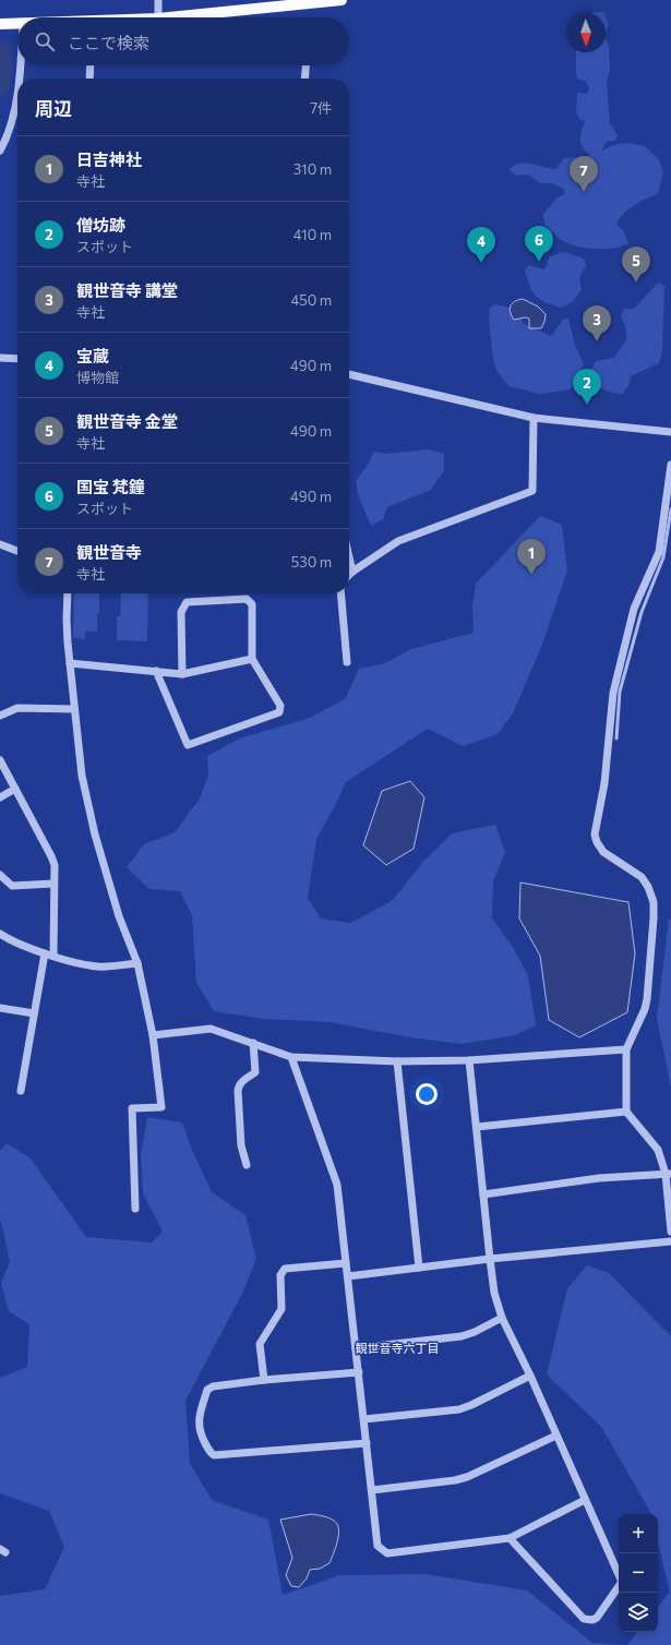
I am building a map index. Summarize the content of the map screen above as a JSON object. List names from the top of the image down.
{
  "districts": ["観世音寺六丁目"],
  "north": "bottom",
  "page": {
    "search": "ここで検索",
    "heading": ["周辺", "7件"],
    "list": [
      {
        "mark": "1",
        "name": "日吉神社",
        "note": "寺社",
        "value": "310 m"
      },
      {
        "mark": "2",
        "name": "僧坊跡",
        "note": "スポット",
        "value": "410 m"
      },
      {
        "mark": "3",
        "name": "観世音寺 講堂",
        "note": "寺社",
        "value": "450 m"
      },
      {
        "mark": "4",
        "name": "宝蔵",
        "note": "博物館",
        "value": "490 m"
      },
      {
        "mark": "5",
        "name": "観世音寺 金堂",
        "note": "寺社",
        "value": "490 m"
      },
      {
        "mark": "6",
        "name": "国宝 梵鐘",
        "note": "スポット",
        "value": "490 m"
      },
      {
        "mark": "7",
        "name": "観世音寺",
        "note": "寺社",
        "value": "530 m"
      }
    ],
    "pins": [
      "7",
      "6",
      "4",
      "5",
      "3",
      "2",
      "1"
    ],
    "map_buttons": ["+", "−"]
  }
}
